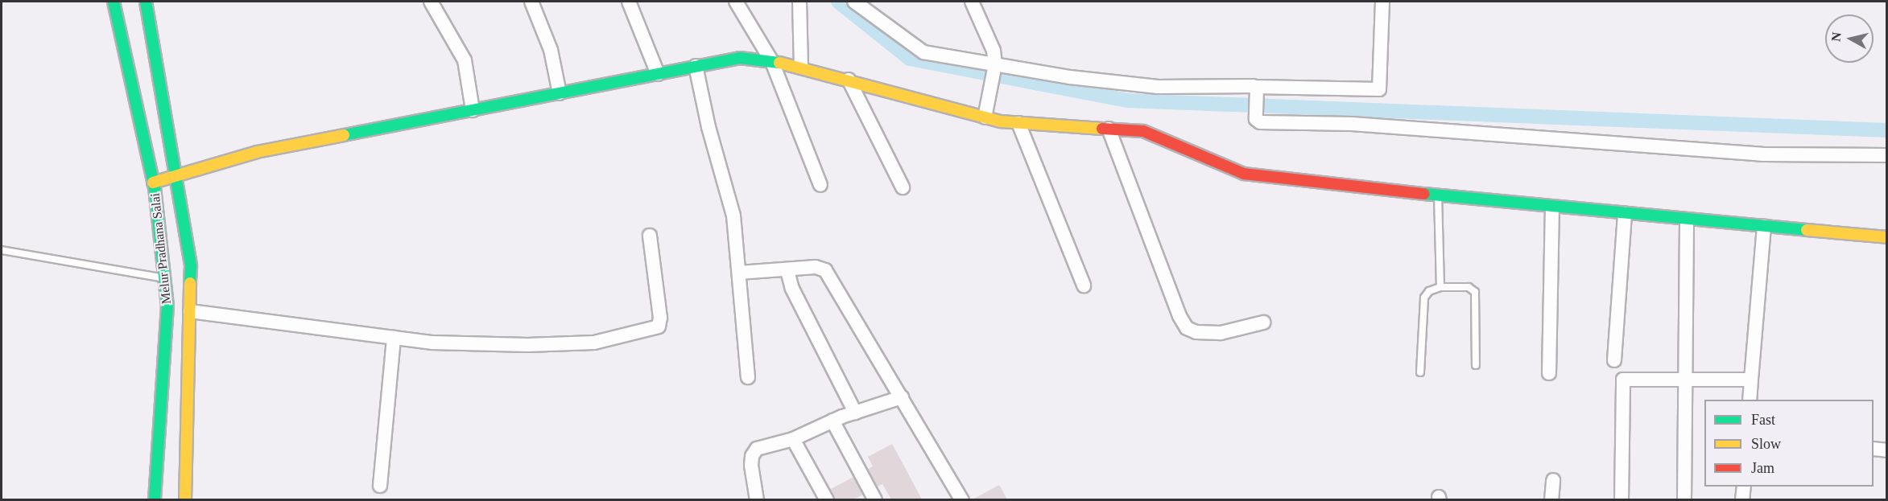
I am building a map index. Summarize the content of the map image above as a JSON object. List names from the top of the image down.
{
  "streets": {
    "street": ["Melur Pradhana Salai"]
  },
  "legend": ["Fast", "Slow", "Jam"],
  "north": "left"
}
